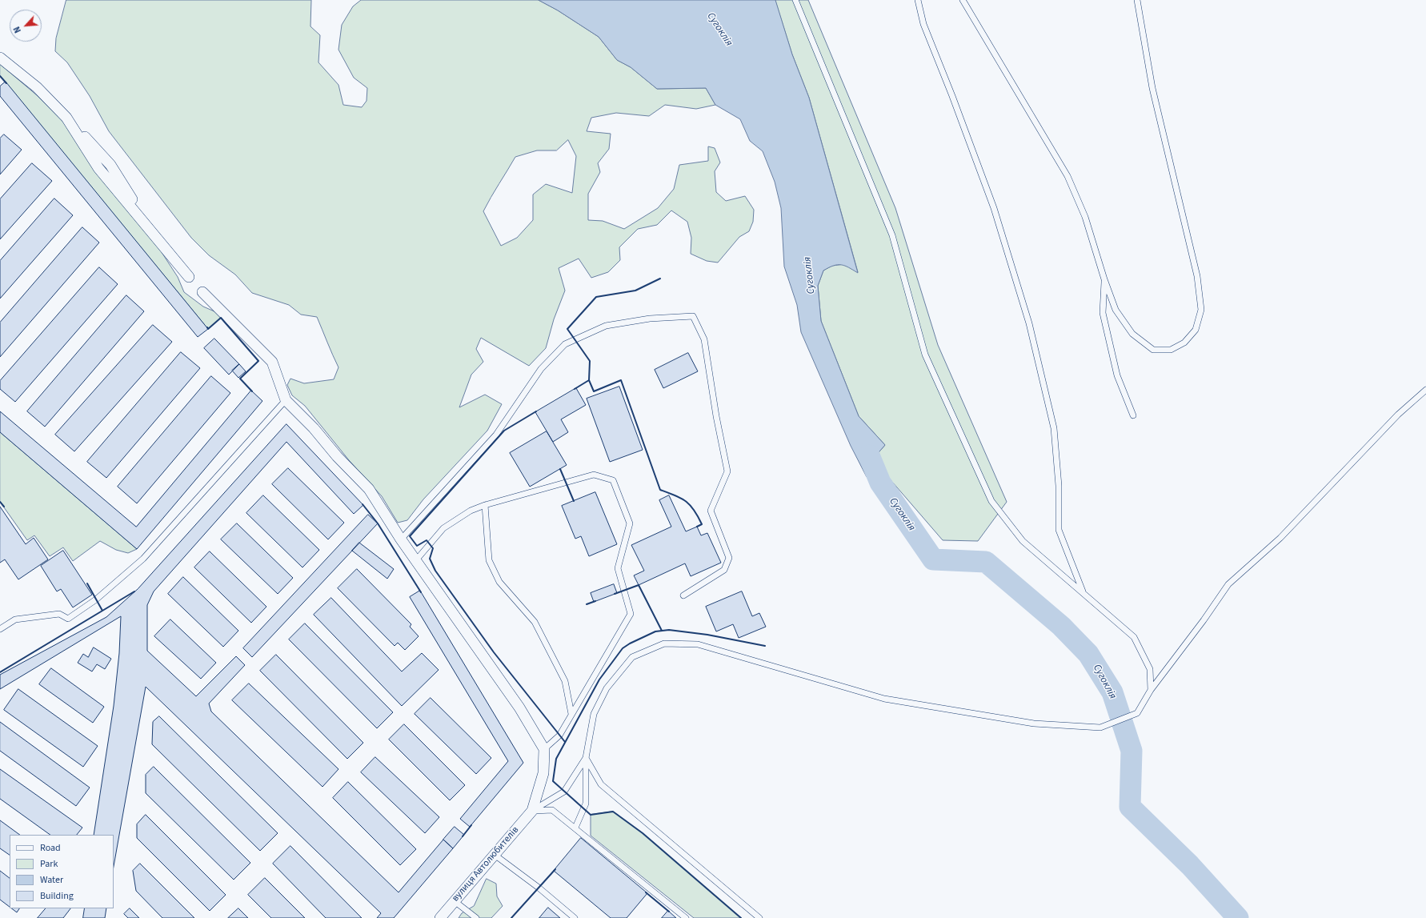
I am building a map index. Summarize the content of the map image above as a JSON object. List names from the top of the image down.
{
  "streets": {
    "street": ["вулиця Автолюбителів"]
  },
  "water": ["Сугоклія"],
  "legend": [
    "Road",
    "Park",
    "Water",
    "Building"
  ],
  "north": "bottom left"
}
